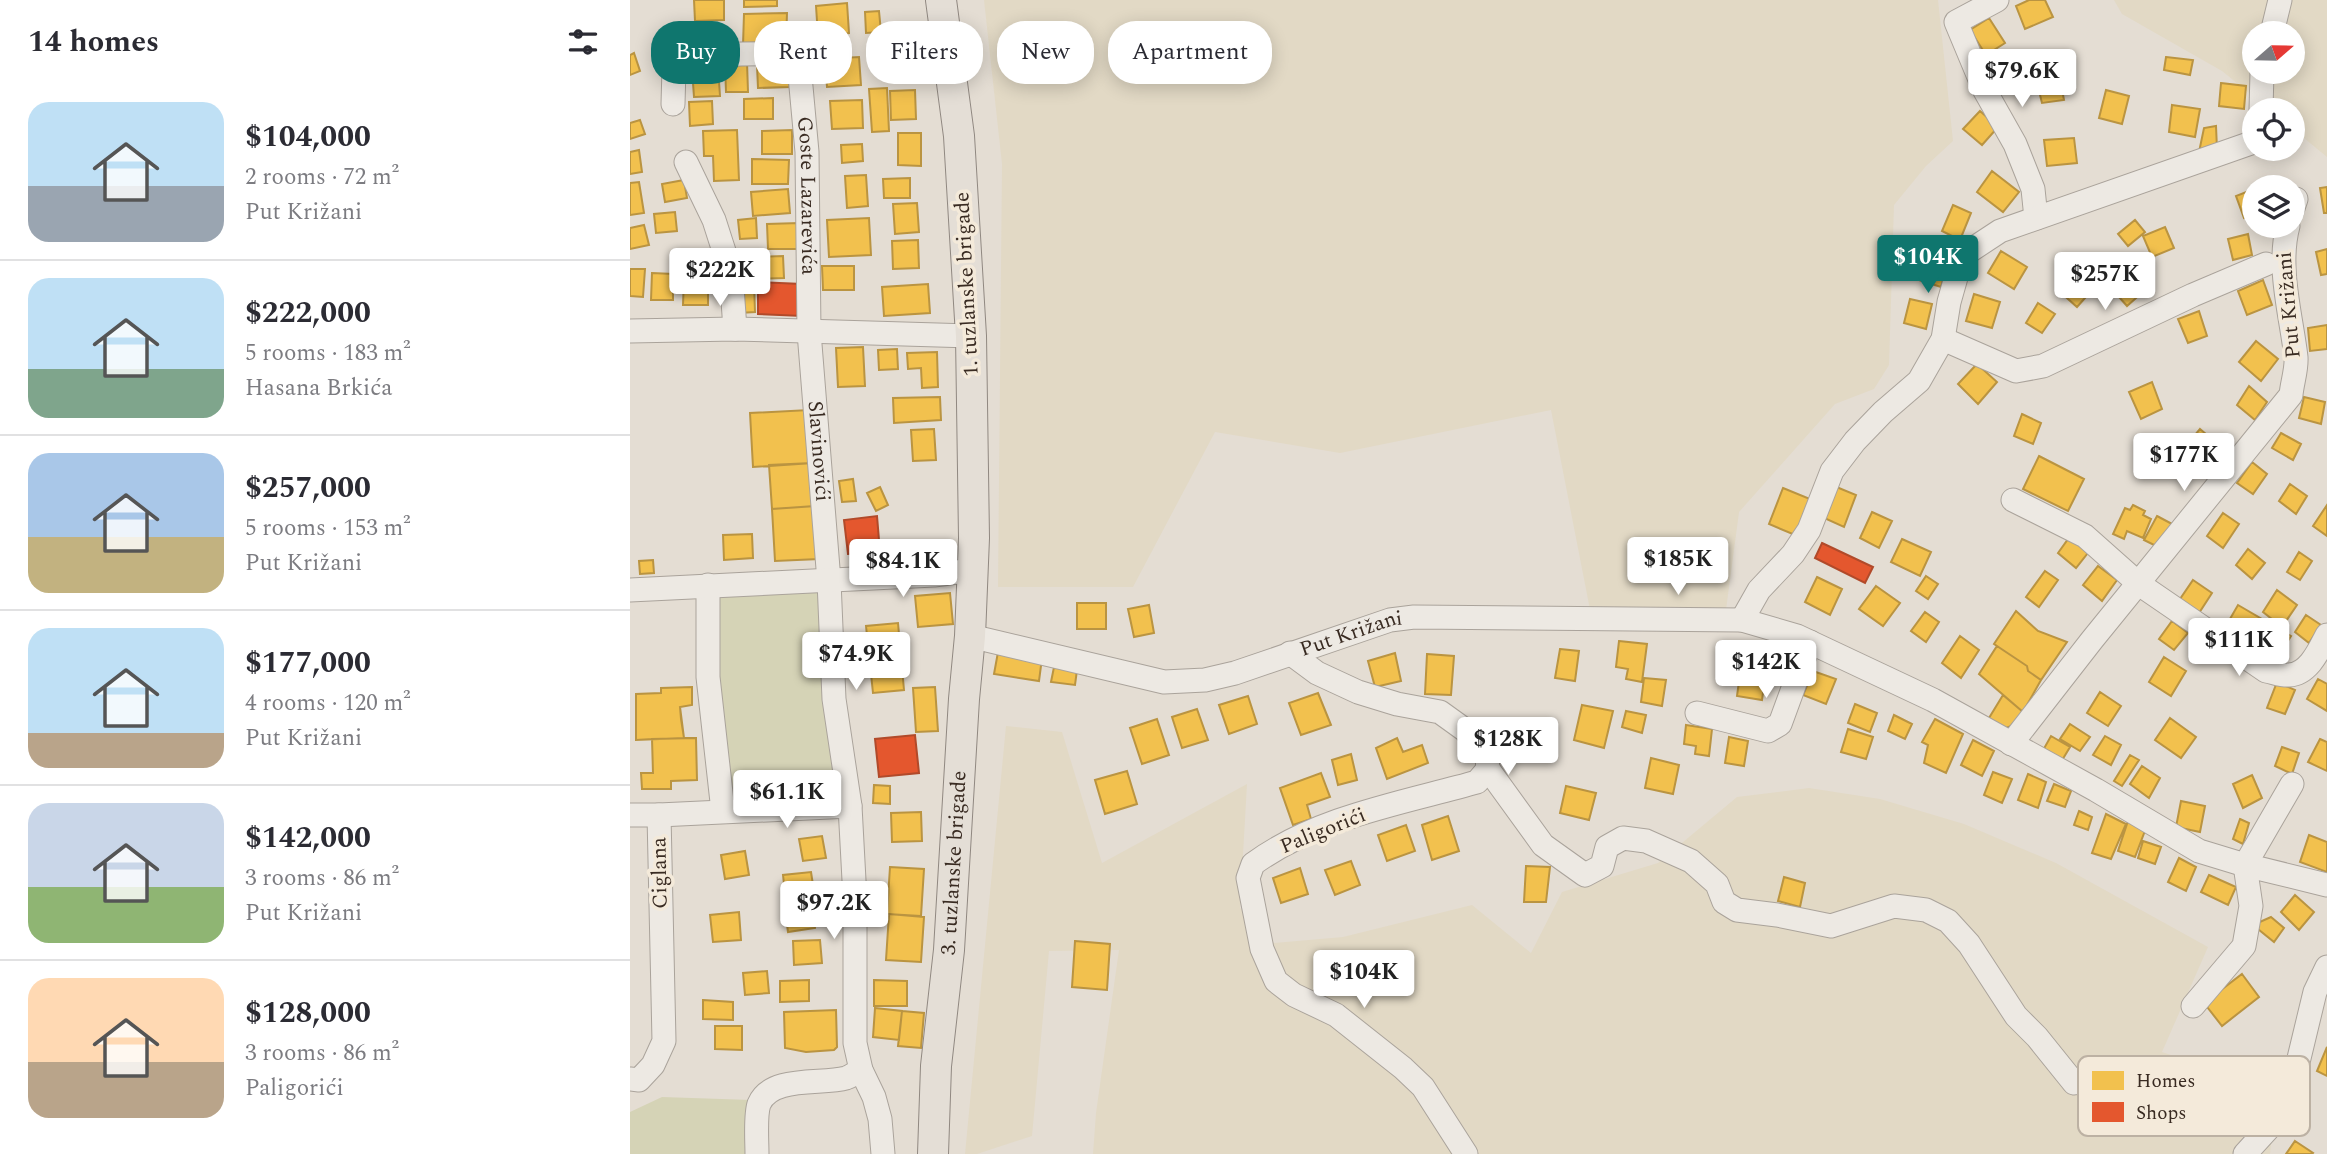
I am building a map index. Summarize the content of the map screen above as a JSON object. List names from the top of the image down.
{
  "streets": {
    "main road": ["1. tuzlanske brigade", "3. tuzlanske brigade"],
    "street": [
      "Goste Lazarevića",
      "Put Križani",
      "Slavinovići",
      "Paligorići",
      "Ciglana"
    ]
  },
  "crossings": [
    ["Goste Lazarevića", "Slavinovići"],
    ["1. tuzlanske brigade", "3. tuzlanske brigade"],
    ["Put Križani", "3. tuzlanske brigade"],
    ["Slavinovići", "Ciglana"]
  ],
  "legend": ["Homes", "Shops"],
  "north": "right",
  "page": {
    "heading": "14 homes",
    "chip": [
      "Buy",
      "Rent",
      "Filters",
      "New",
      "Apartment"
    ],
    "price": [
      "$79.6K",
      "$104K",
      "$222K",
      "$257K",
      "$177K",
      "$185K",
      "$84.1K",
      "$111K",
      "$74.9K",
      "$142K",
      "$128K",
      "$61.1K",
      "$97.2K",
      "$104K"
    ],
    "list": [
      {
        "name": "$104,000",
        "note": "2 rooms · 72 m² · Put Križani"
      },
      {
        "name": "$222,000",
        "note": "5 rooms · 183 m² · Hasana Brkića"
      },
      {
        "name": "$257,000",
        "note": "5 rooms · 153 m² · Put Križani"
      },
      {
        "name": "$177,000",
        "note": "4 rooms · 120 m² · Put Križani"
      },
      {
        "name": "$142,000",
        "note": "3 rooms · 86 m² · Put Križani"
      },
      {
        "name": "$128,000",
        "note": "3 rooms · 86 m² · Paligorići"
      }
    ]
  }
}
